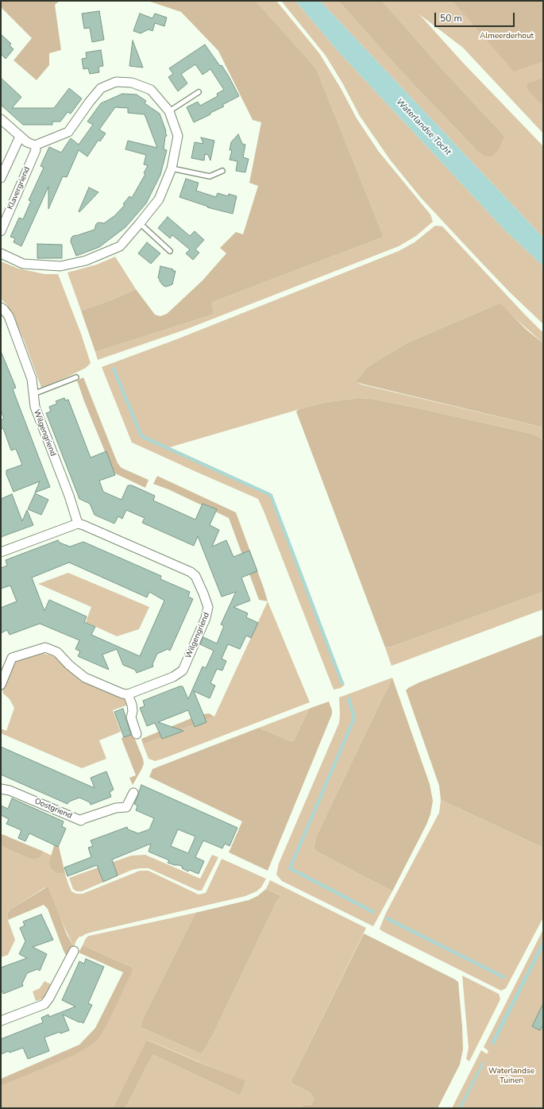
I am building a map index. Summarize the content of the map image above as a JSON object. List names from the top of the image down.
{
  "streets": {
    "street": ["Klavergriend", "Wilgengriend", "Oostgriend"]
  },
  "water": ["Waterlandse Tocht"],
  "parks": ["Almeerderhout", "Waterlandse Tuinen"],
  "scale_bar": "50 m"
}
